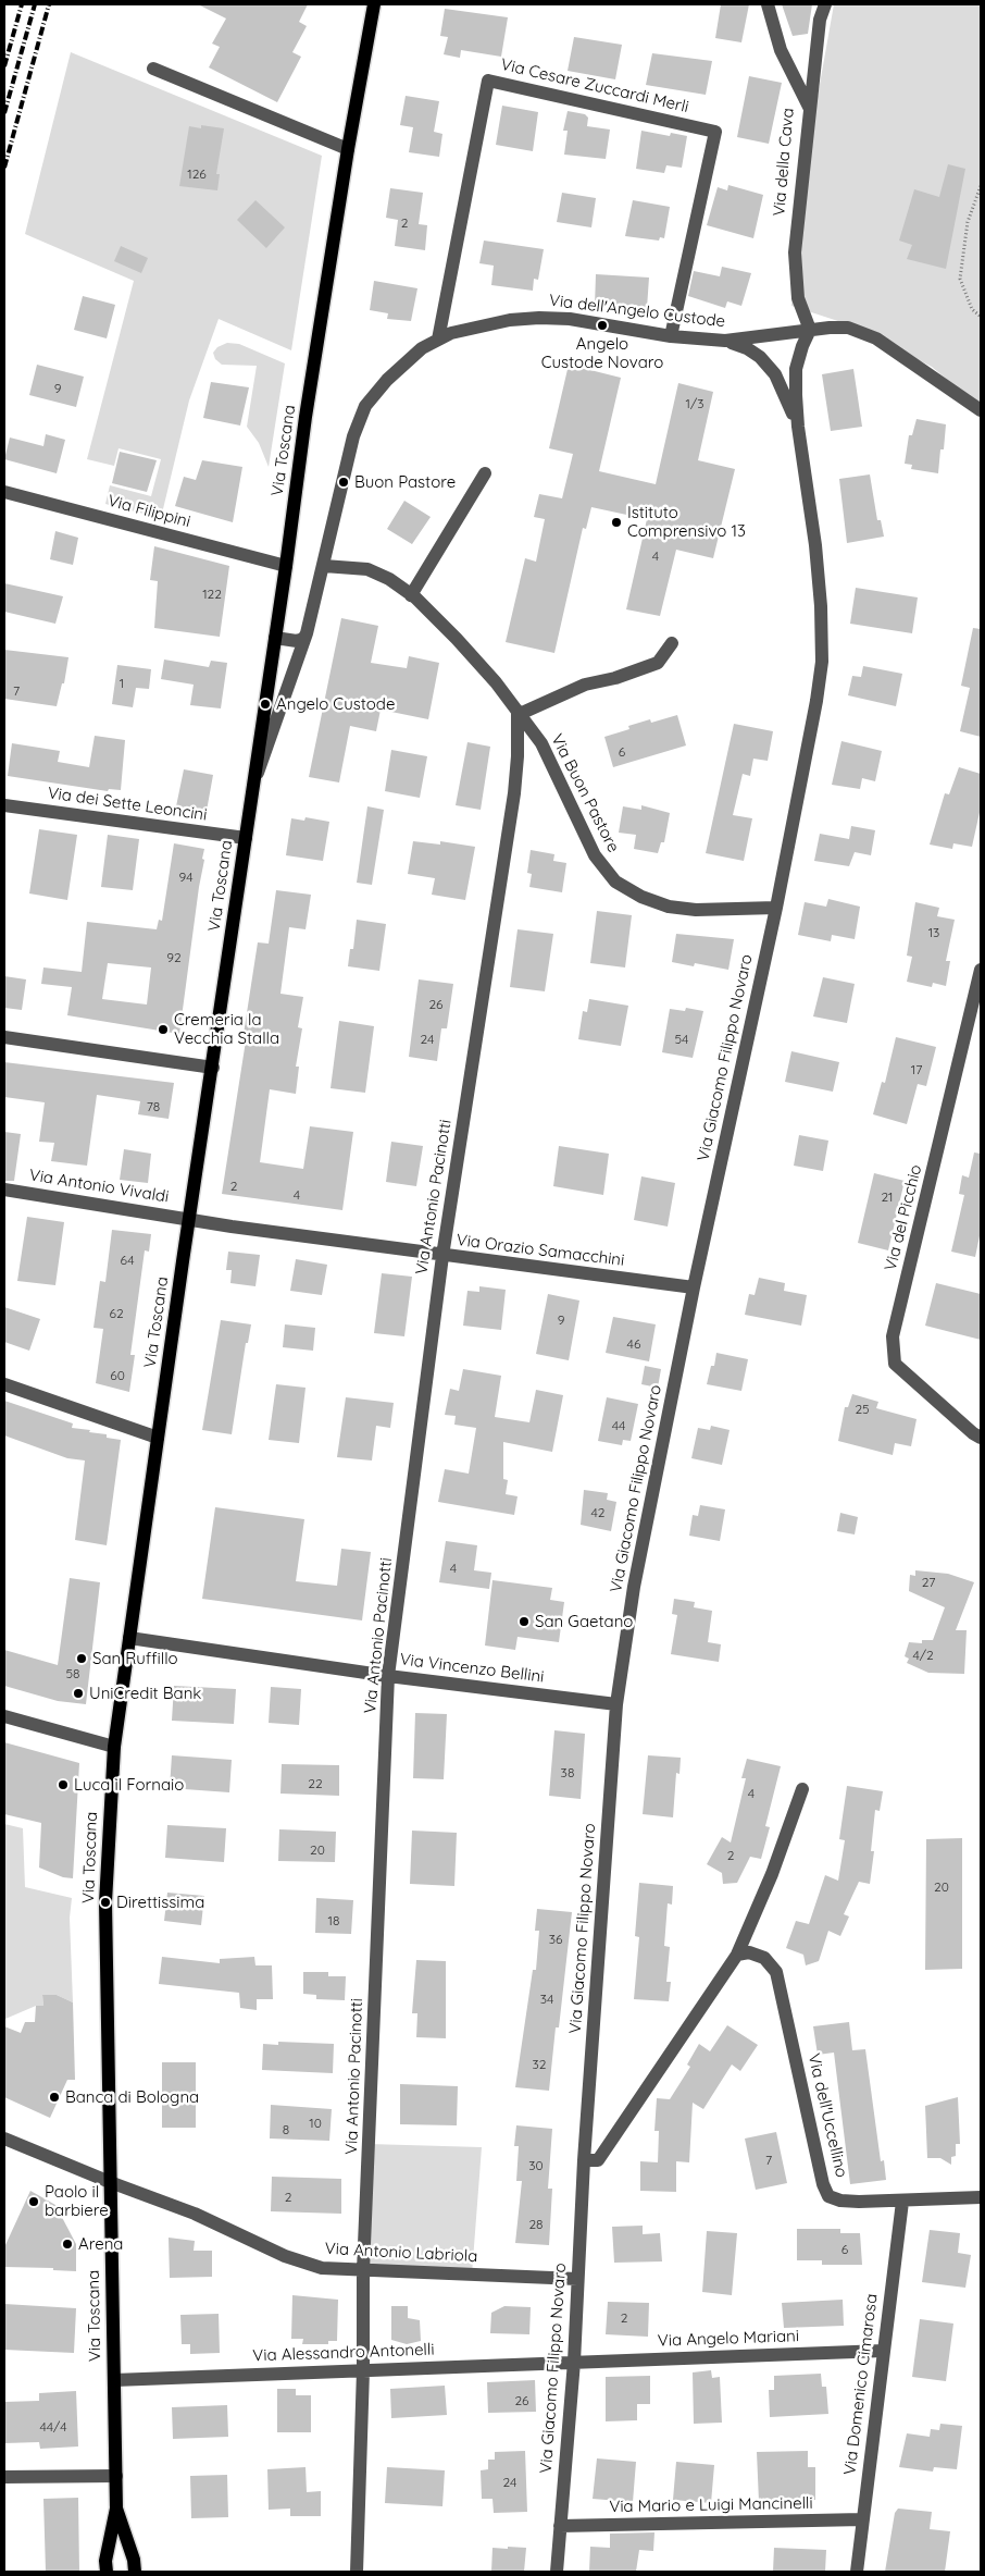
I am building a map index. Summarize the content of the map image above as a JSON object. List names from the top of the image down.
{
  "streets": {
    "main road": ["Via Toscana"],
    "street": [
      "Via Cesare Zuccardi Merli",
      "Via della Cava",
      "Via dell'Angelo Custode",
      "Via Filippini",
      "Via Buon Pastore",
      "Via dei Sette Leoncini",
      "Via Giacomo Filippo Novaro",
      "Via Antonio Vivaldi",
      "Via Antonio Pacinotti",
      "Via del Picchio",
      "Via Orazio Samacchini",
      "Via Vincenzo Bellini",
      "Via dell'Uccellino",
      "Via Antonio Labriola",
      "Via Angelo Mariani",
      "Via Alessandro Antonelli",
      "Via Domenico Cimarosa",
      "Via Mario e Luigi Mancinelli"
    ]
  },
  "crossings": [
    ["Via Cesare Zuccardi Merli", "Via dell'Angelo Custode"],
    ["Via della Cava", "Via dell'Angelo Custode"],
    ["Via della Cava", "Via Giacomo Filippo Novaro"],
    ["Via dell'Angelo Custode", "Via Toscana"],
    ["Via dell'Angelo Custode", "Via Buon Pastore"],
    ["Via dell'Angelo Custode", "Via Giacomo Filippo Novaro"],
    ["Via Toscana", "Via Filippini"],
    ["Via Toscana", "Via dei Sette Leoncini"],
    ["Via Toscana", "Via Antonio Vivaldi"],
    ["Via Toscana", "Via Orazio Samacchini"],
    ["Via Toscana", "Via Vincenzo Bellini"],
    ["Via Toscana", "Via Antonio Labriola"],
    ["Via Toscana", "Via Alessandro Antonelli"],
    ["Via Buon Pastore", "Via Giacomo Filippo Novaro"],
    ["Via Buon Pastore", "Via Antonio Pacinotti"],
    ["Via Giacomo Filippo Novaro", "Via Orazio Samacchini"],
    ["Via Giacomo Filippo Novaro", "Via Vincenzo Bellini"],
    ["Via Giacomo Filippo Novaro", "Via Antonio Labriola"],
    ["Via Giacomo Filippo Novaro", "Via Angelo Mariani"],
    ["Via Giacomo Filippo Novaro", "Via Alessandro Antonelli"],
    ["Via Giacomo Filippo Novaro", "Via Mario e Luigi Mancinelli"],
    ["Via Antonio Vivaldi", "Via Orazio Samacchini"],
    ["Via Antonio Pacinotti", "Via Orazio Samacchini"],
    ["Via Antonio Pacinotti", "Via Vincenzo Bellini"],
    ["Via Antonio Pacinotti", "Via Antonio Labriola"],
    ["Via Antonio Pacinotti", "Via Alessandro Antonelli"],
    ["Via dell'Uccellino", "Via Domenico Cimarosa"],
    ["Via Angelo Mariani", "Via Alessandro Antonelli"],
    ["Via Angelo Mariani", "Via Domenico Cimarosa"],
    ["Via Domenico Cimarosa", "Via Mario e Luigi Mancinelli"]
  ],
  "places": [
    "Angelo Custode Novaro",
    "Buon Pastore",
    "Istituto Comprensivo 13",
    "Angelo Custode",
    "Cremeria la Vecchia Stalla",
    "San Gaetano",
    "San Ruffillo",
    "UniCredit Bank",
    "Luca il Fornaio",
    "Direttissima",
    "Banca di Bologna",
    "Paolo il barbiere",
    "Arena"
  ],
  "house_numbers": [
    "126",
    "2",
    "9",
    "1/3",
    "4",
    "122",
    "1",
    "7",
    "6",
    "94",
    "13",
    "92",
    "26",
    "24",
    "54",
    "17",
    "78",
    "2",
    "4",
    "21",
    "64",
    "62",
    "9",
    "46",
    "60",
    "25",
    "44",
    "42",
    "4",
    "27",
    "4/2",
    "58",
    "38",
    "22",
    "4",
    "20",
    "2",
    "20",
    "18",
    "36",
    "34",
    "32",
    "10",
    "8",
    "7",
    "30",
    "2",
    "28",
    "6",
    "2",
    "26",
    "44/4",
    "24"
  ]
}
